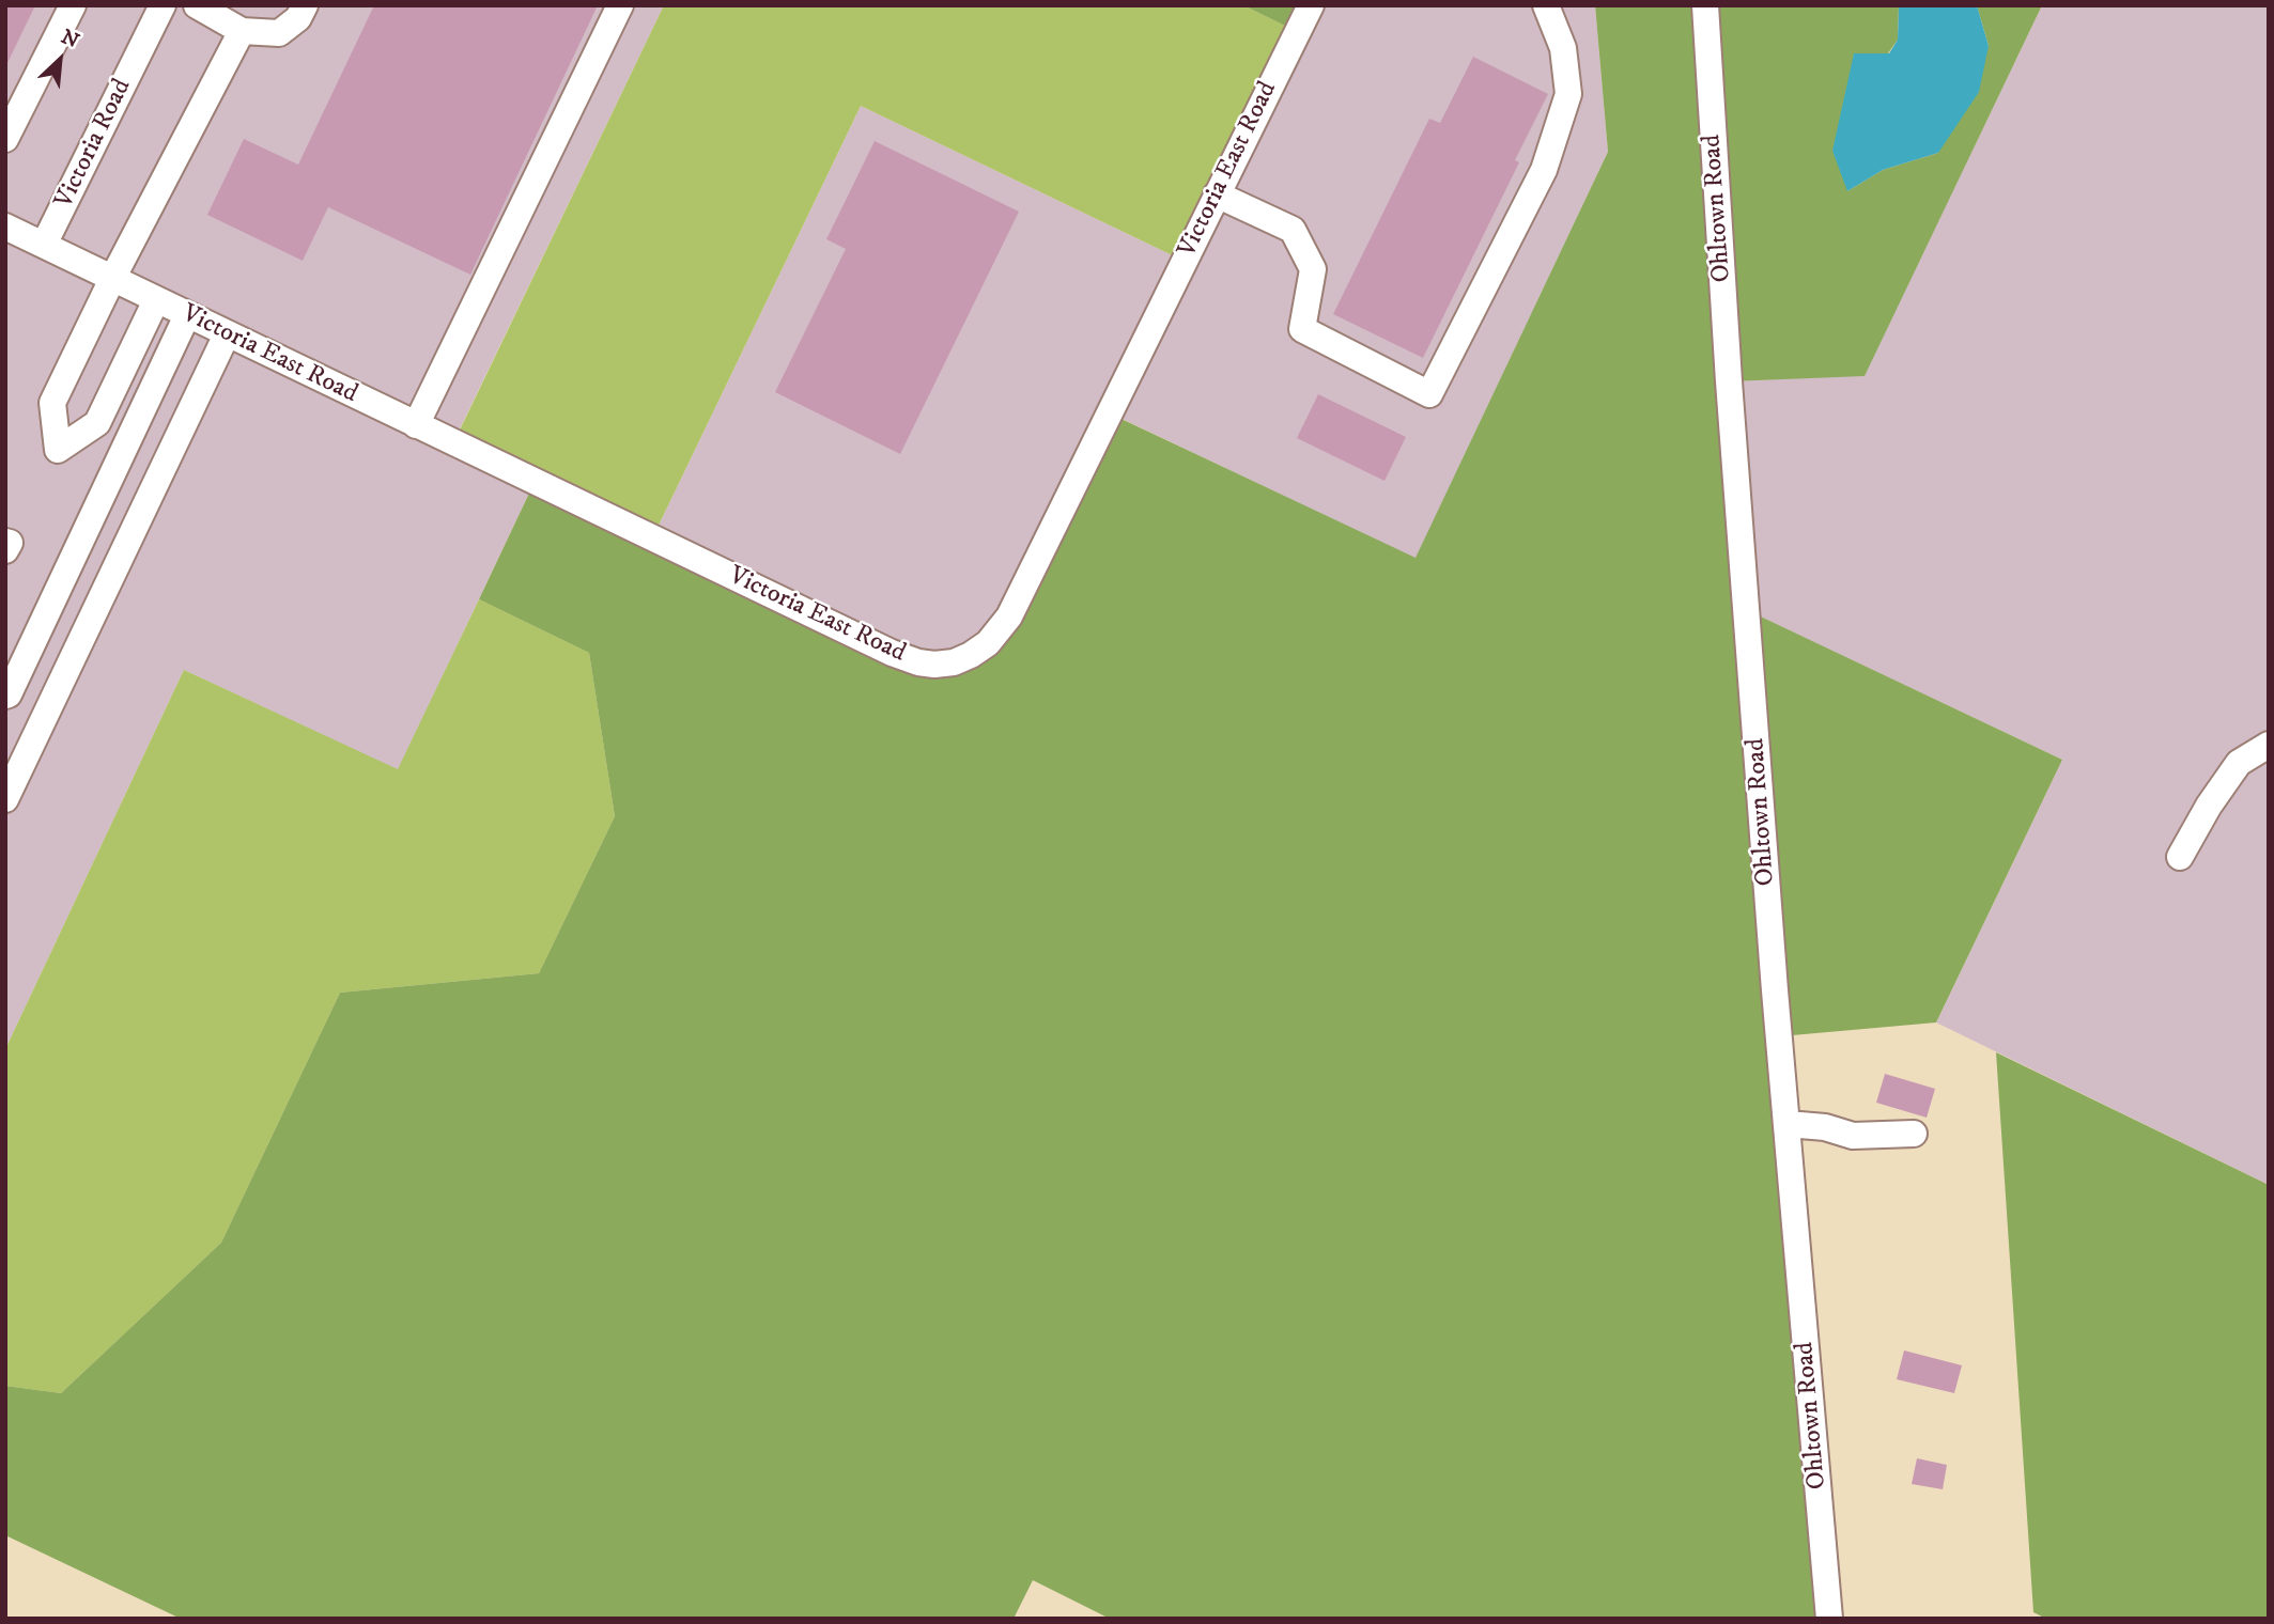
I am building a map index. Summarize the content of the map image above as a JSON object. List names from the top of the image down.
{
  "streets": {
    "street": ["Victoria Road", "Victoria East Road", "Ohltown Road"]
  },
  "crossings": [
    ["Victoria Road", "Victoria East Road"]
  ],
  "north": "top right"
}
